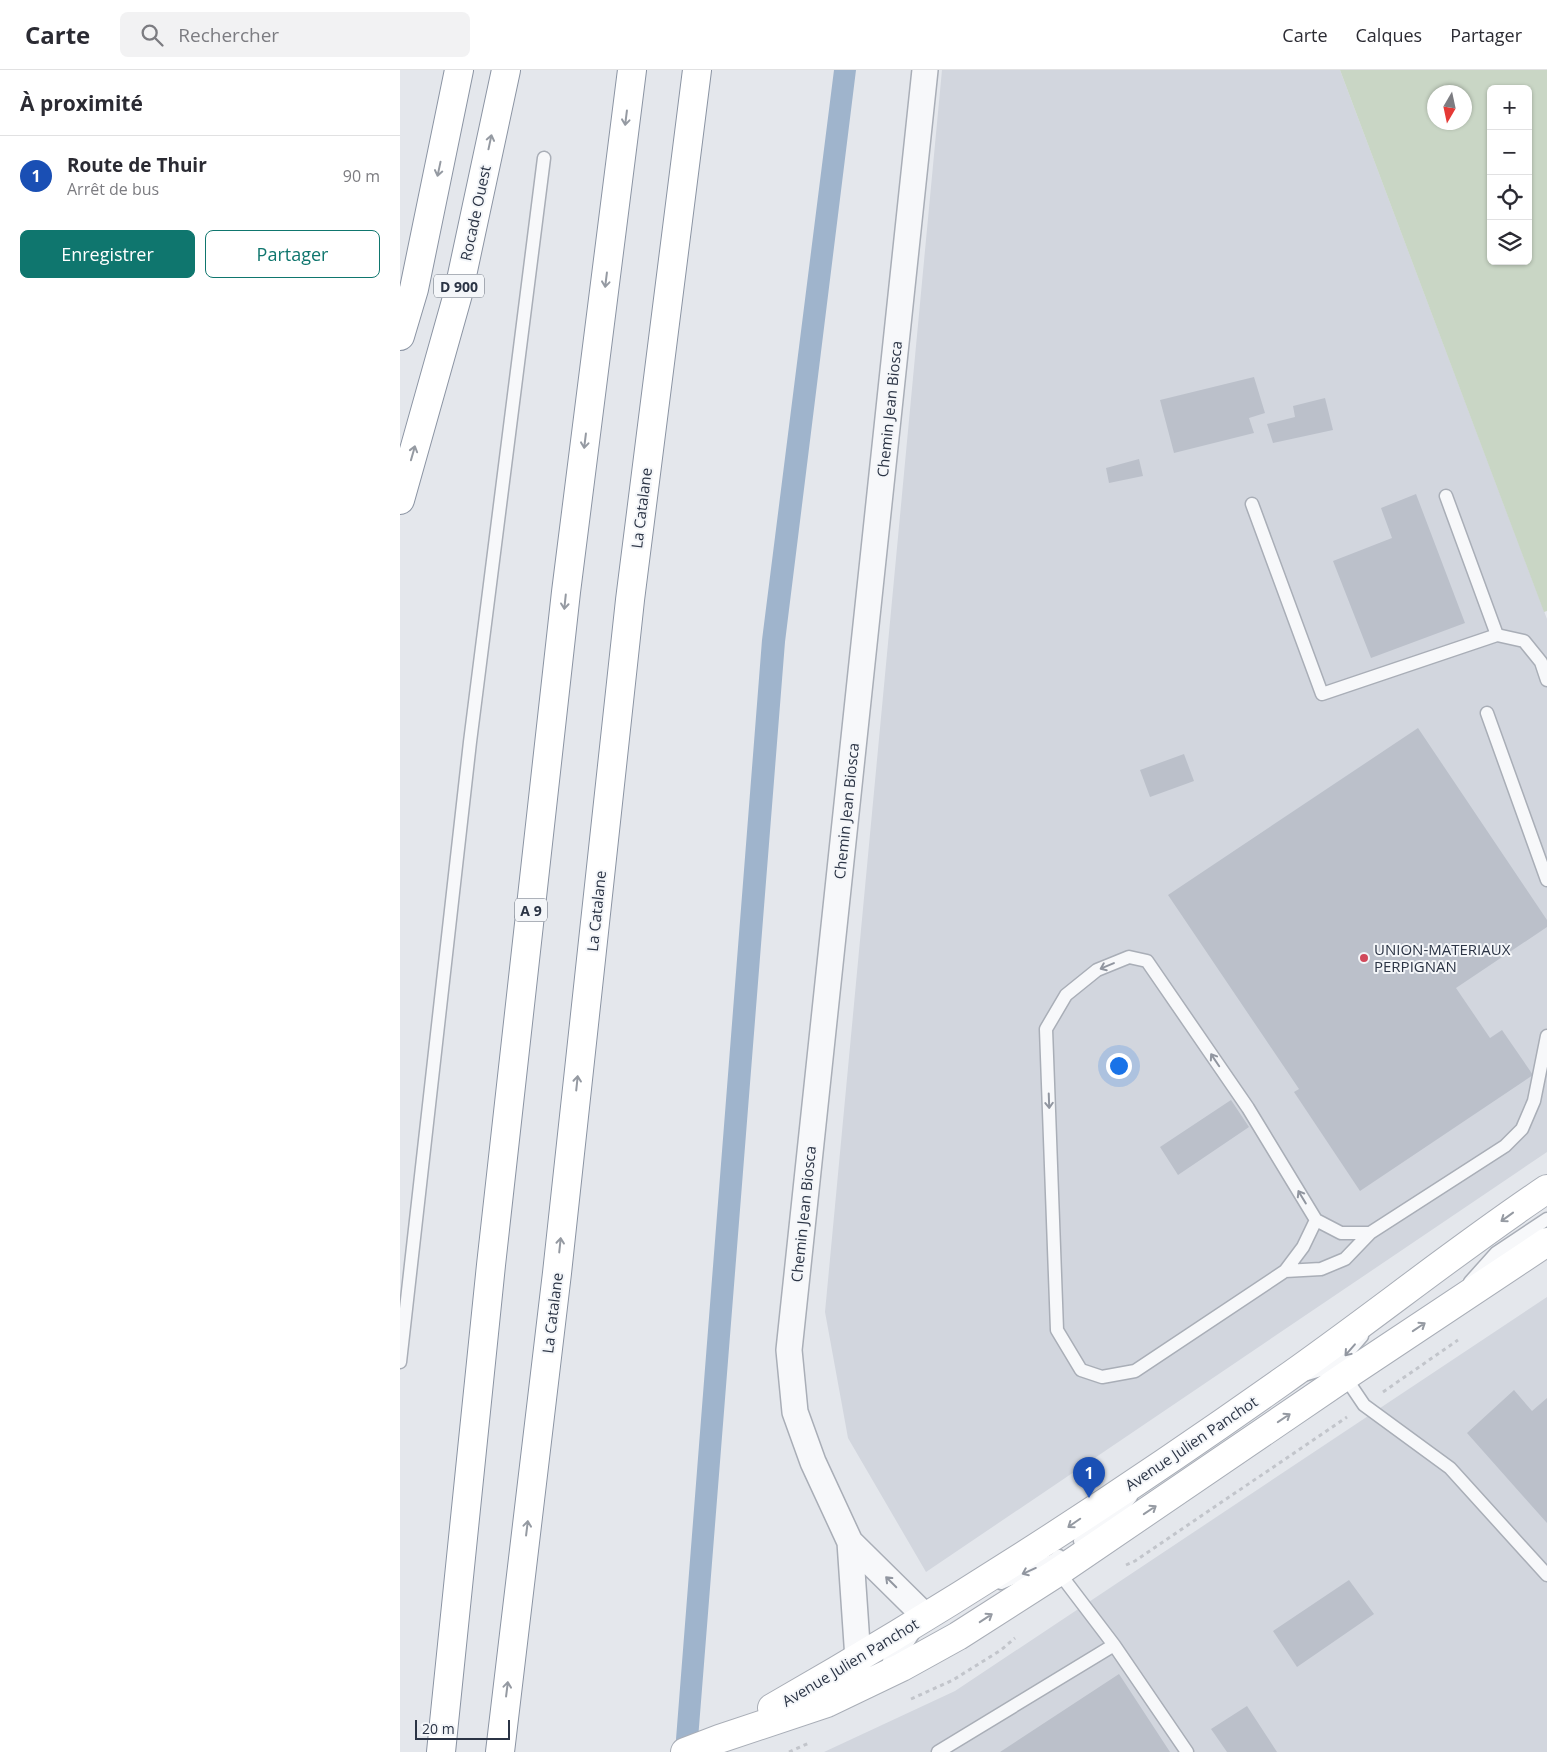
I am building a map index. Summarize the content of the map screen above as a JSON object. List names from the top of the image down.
{
  "streets": {
    "main road": [
      "Rocade Ouest",
      "D 900",
      "La Catalane",
      "A 9",
      "Avenue Julien Panchot"
    ],
    "street": ["Chemin Jean Biosca"]
  },
  "crossings": [
    ["Chemin Jean Biosca", "Avenue Julien Panchot"]
  ],
  "places": ["UNION-MATERIAUX PERPIGNAN"],
  "scale_bar": "20 m",
  "north": "bottom",
  "page": {
    "header": "Carte",
    "search": "Rechercher",
    "nav": ["Carte", "Calques", "Partager"],
    "heading": "À proximité",
    "map_buttons": ["+", "−"],
    "list": [
      {
        "mark": "1",
        "name": "Route de Thuir",
        "note": "Arrêt de bus",
        "value": "90 m"
      }
    ],
    "buttons": ["Enregistrer", "Partager"],
    "pins": "1",
    "scale": "20 m"
  }
}
